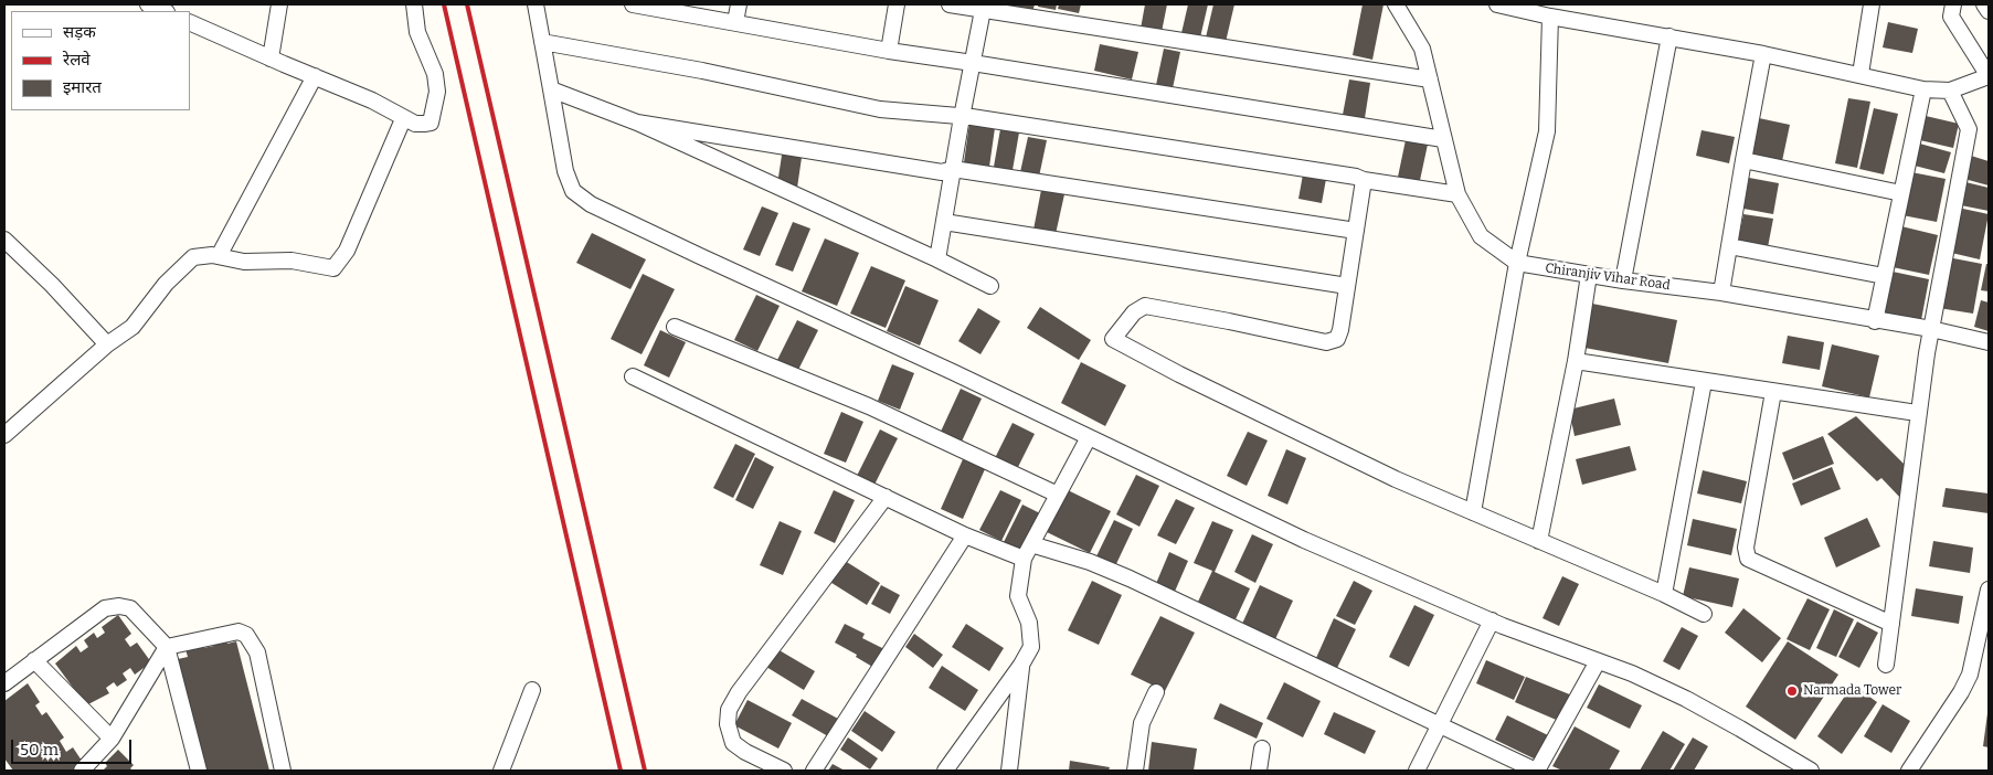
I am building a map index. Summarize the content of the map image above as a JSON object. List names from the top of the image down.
{
  "streets": {
    "street": ["Chiranjiv Vihar Road"]
  },
  "places": ["Narmada Tower"],
  "legend": ["सड़क", "रेलवे", "इमारत"],
  "scale_bar": "50 m"
}
